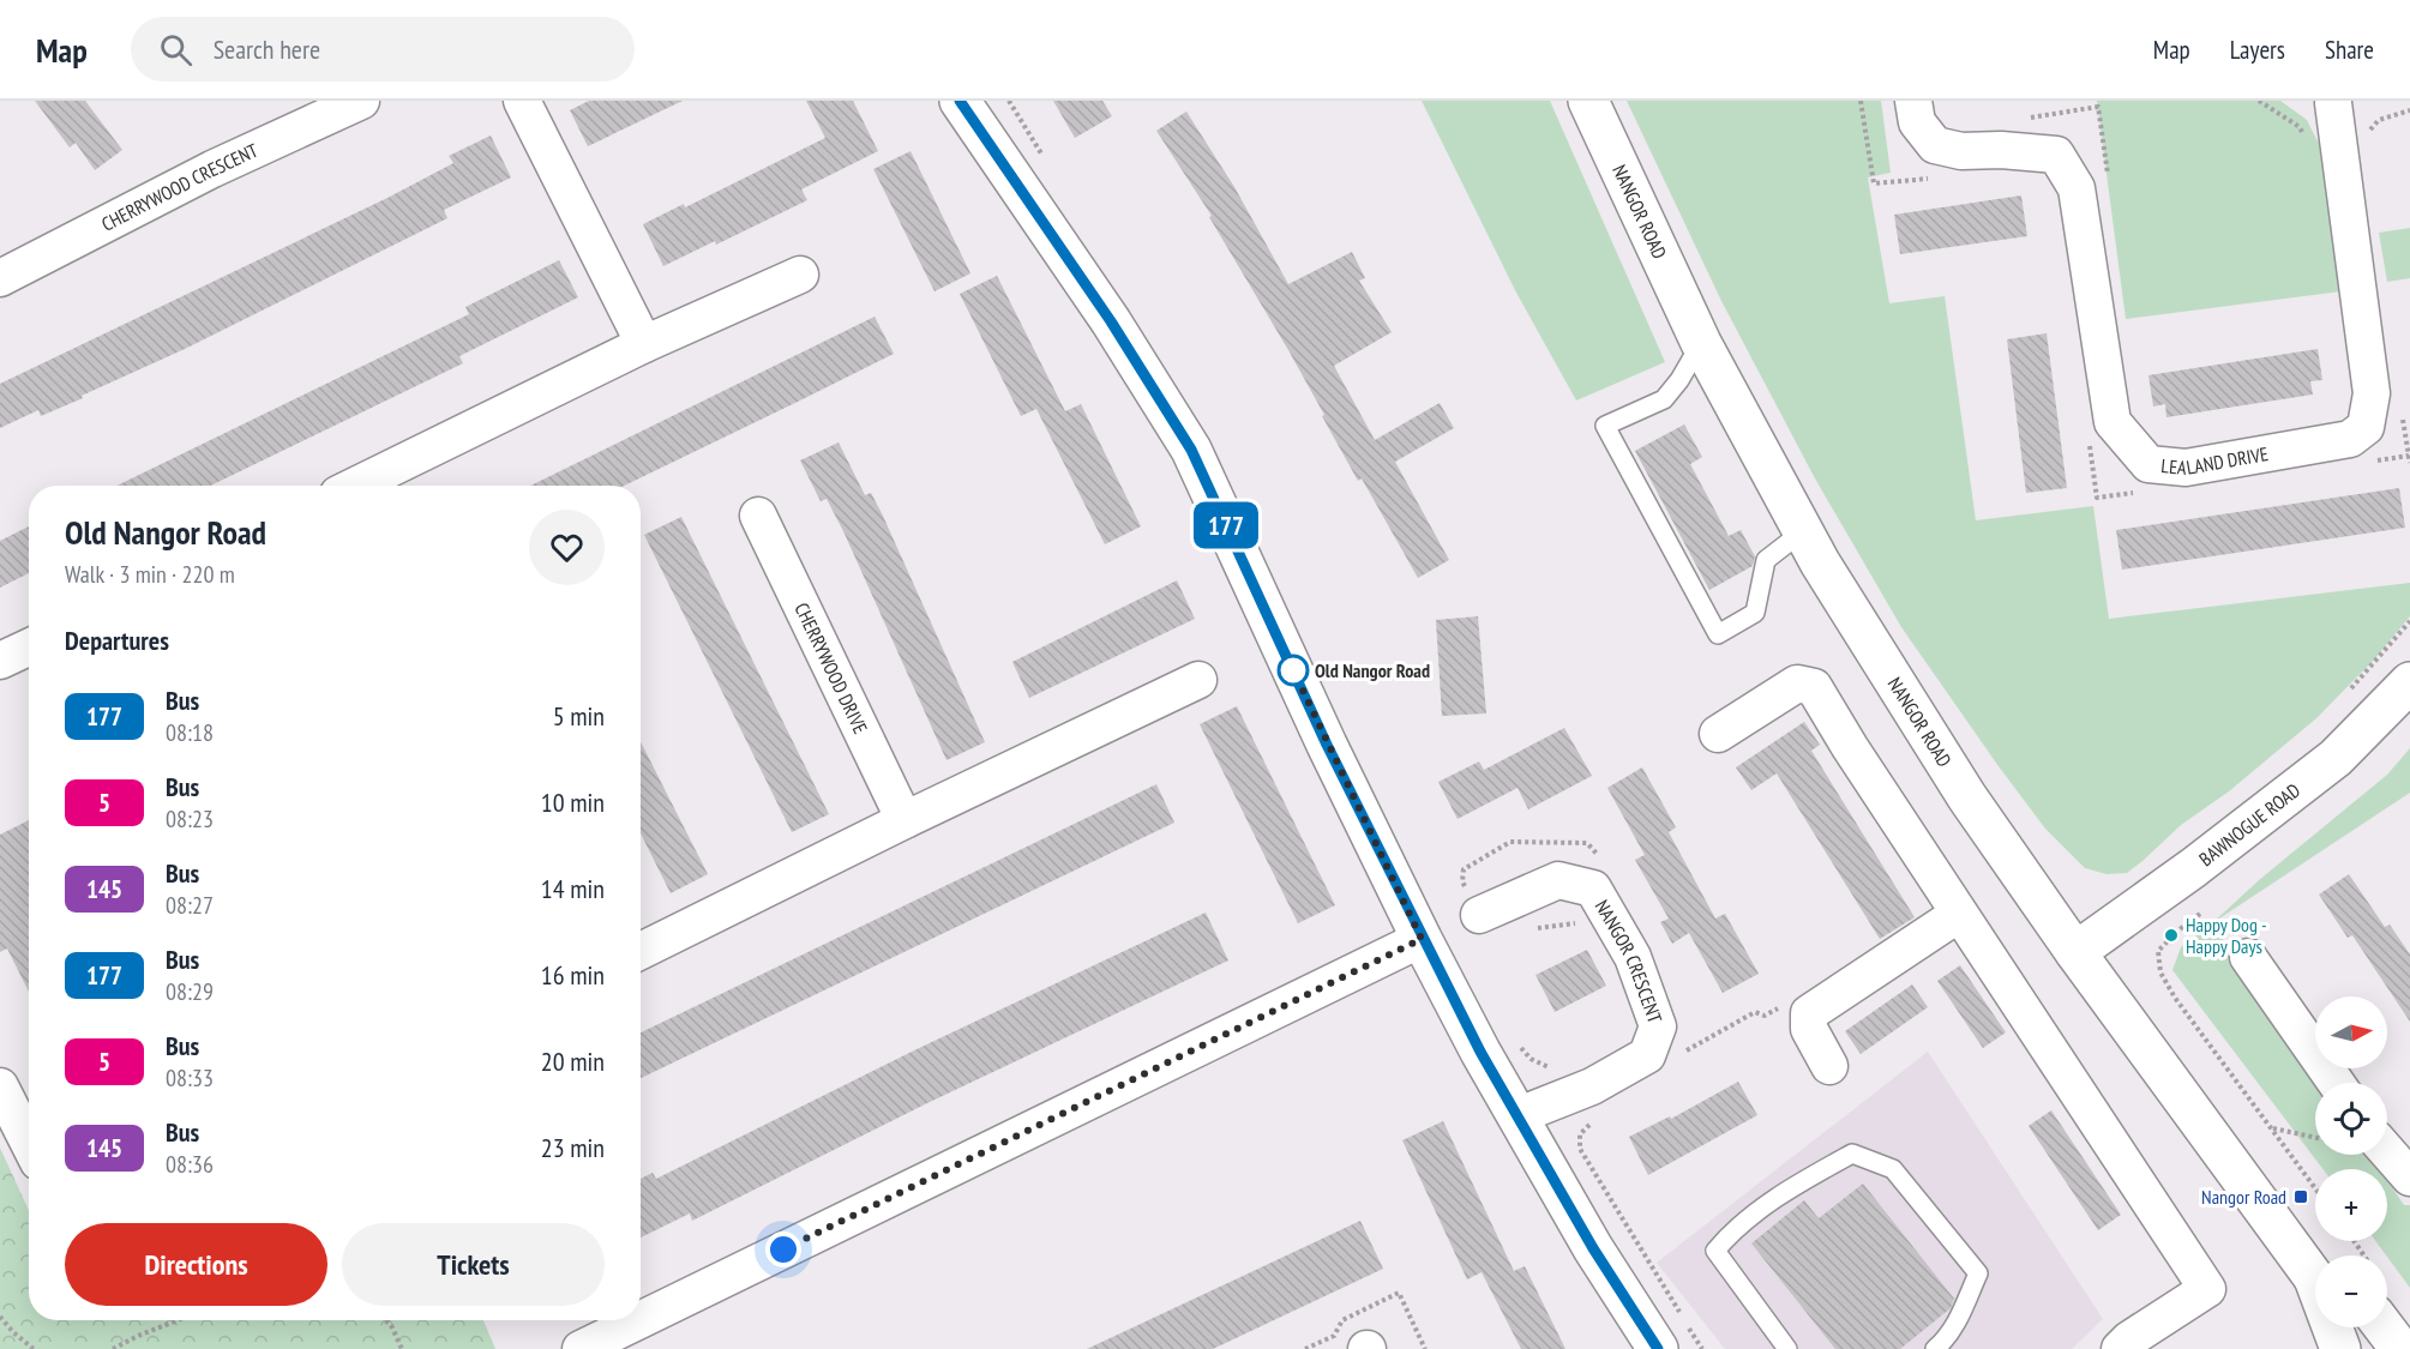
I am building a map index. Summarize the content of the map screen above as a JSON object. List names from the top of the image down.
{
  "streets": {
    "street": [
      "CHERRYWOOD CRESCENT",
      "NANGOR ROAD",
      "LEALAND DRIVE",
      "CHERRYWOOD DRIVE",
      "BAWNOGUE ROAD",
      "NANGOR CRESCENT"
    ]
  },
  "crossings": [
    ["NANGOR ROAD", "BAWNOGUE ROAD"]
  ],
  "places": {
    "other": ["Old Nangor Road", "Happy Dog - Happy Days"],
    "transit": ["Nangor Road"]
  },
  "lines": ["bus line 177"],
  "north": "right",
  "page": {
    "header": "Map",
    "search": "Search here",
    "nav": ["Map", "Layers", "Share"],
    "on_map": "177",
    "heading": [
      ["Old Nangor Road", "Walk · 3 min · 220 m"],
      "Departures"
    ],
    "list": [
      {
        "mark": "177",
        "name": "Bus",
        "note": "08:18",
        "value": "5 min"
      },
      {
        "mark": "5",
        "name": "Bus",
        "note": "08:23",
        "value": "10 min"
      },
      {
        "mark": "145",
        "name": "Bus",
        "note": "08:27",
        "value": "14 min"
      },
      {
        "mark": "177",
        "name": "Bus",
        "note": "08:29",
        "value": "16 min"
      },
      {
        "mark": "5",
        "name": "Bus",
        "note": "08:33",
        "value": "20 min"
      },
      {
        "mark": "145",
        "name": "Bus",
        "note": "08:36",
        "value": "23 min"
      }
    ],
    "map_buttons": ["+", "−"],
    "buttons": ["Directions", "Tickets"]
  }
}
